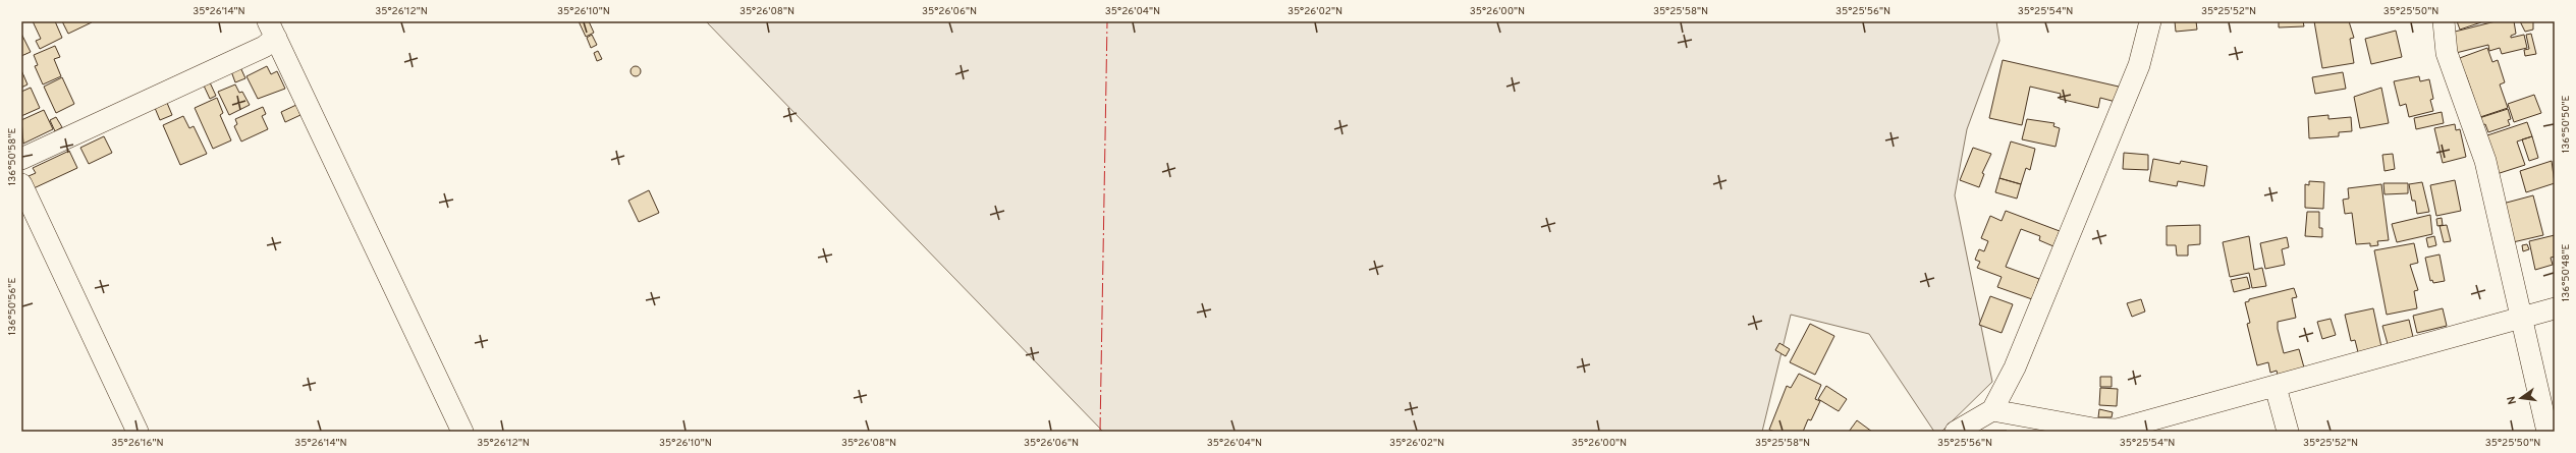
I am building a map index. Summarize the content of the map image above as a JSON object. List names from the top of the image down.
{
  "north": "left",
  "coordinates": [
    "35°26'14\"N",
    "35°26'12\"N",
    "35°26'10\"N",
    "35°26'08\"N",
    "35°26'06\"N",
    "35°26'04\"N",
    "35°26'02\"N",
    "35°26'00\"N",
    "35°25'58\"N",
    "35°25'56\"N",
    "35°25'54\"N",
    "35°25'52\"N",
    "35°25'50\"N",
    "136°50'50\"E",
    "136°50'58\"E",
    "136°50'48\"E",
    "136°50'56\"E",
    "35°26'16\"N"
  ]
}
